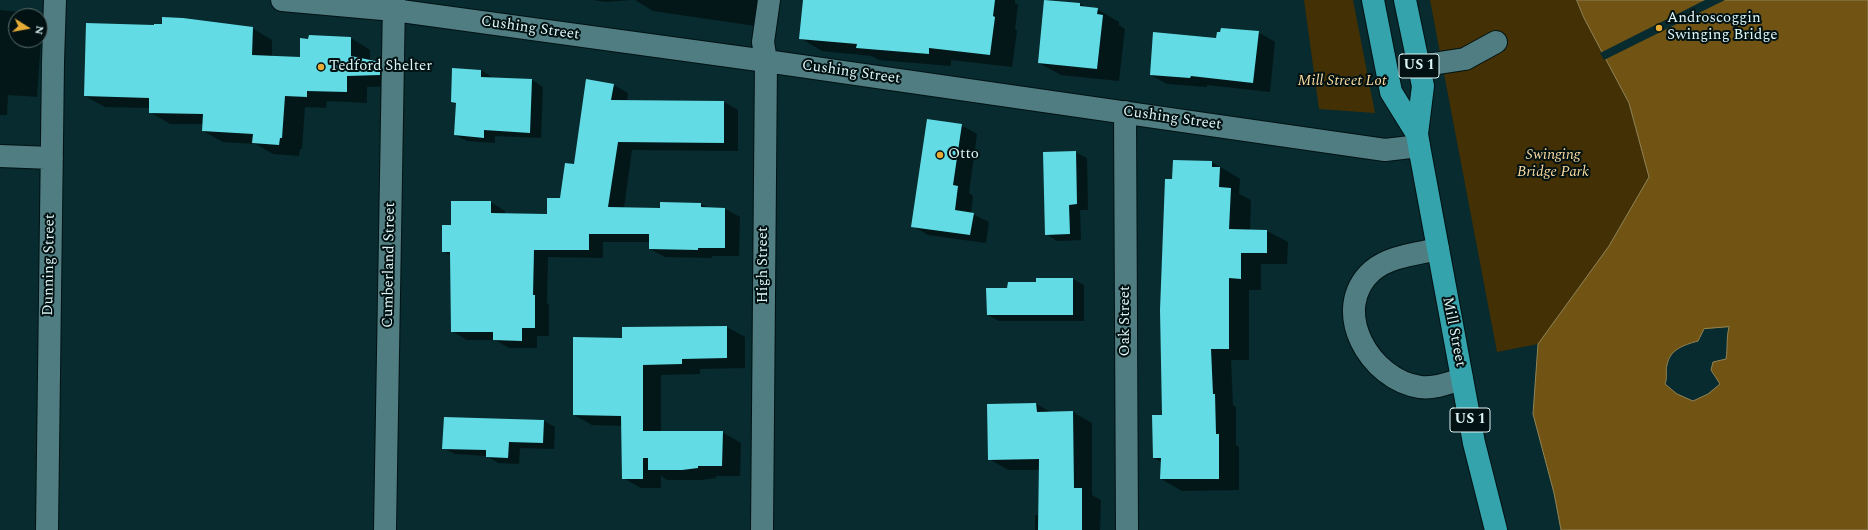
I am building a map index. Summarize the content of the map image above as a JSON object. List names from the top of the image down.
{
  "streets": {
    "highway": ["US 1", "Mill Street"],
    "street": [
      "Cushing Street",
      "Dunning Street",
      "Cumberland Street",
      "High Street",
      "Oak Street"
    ]
  },
  "crossings": [
    ["Cushing Street", "Cumberland Street"],
    ["Cushing Street", "High Street"],
    ["Cushing Street", "Oak Street"],
    ["Cushing Street", "Mill Street"]
  ],
  "parks": ["Mill Street Lot", "Swinging Bridge Park"],
  "places": ["Androscoggin Swinging Bridge", "Tedford Shelter", "Otto"],
  "north": "right"
}
